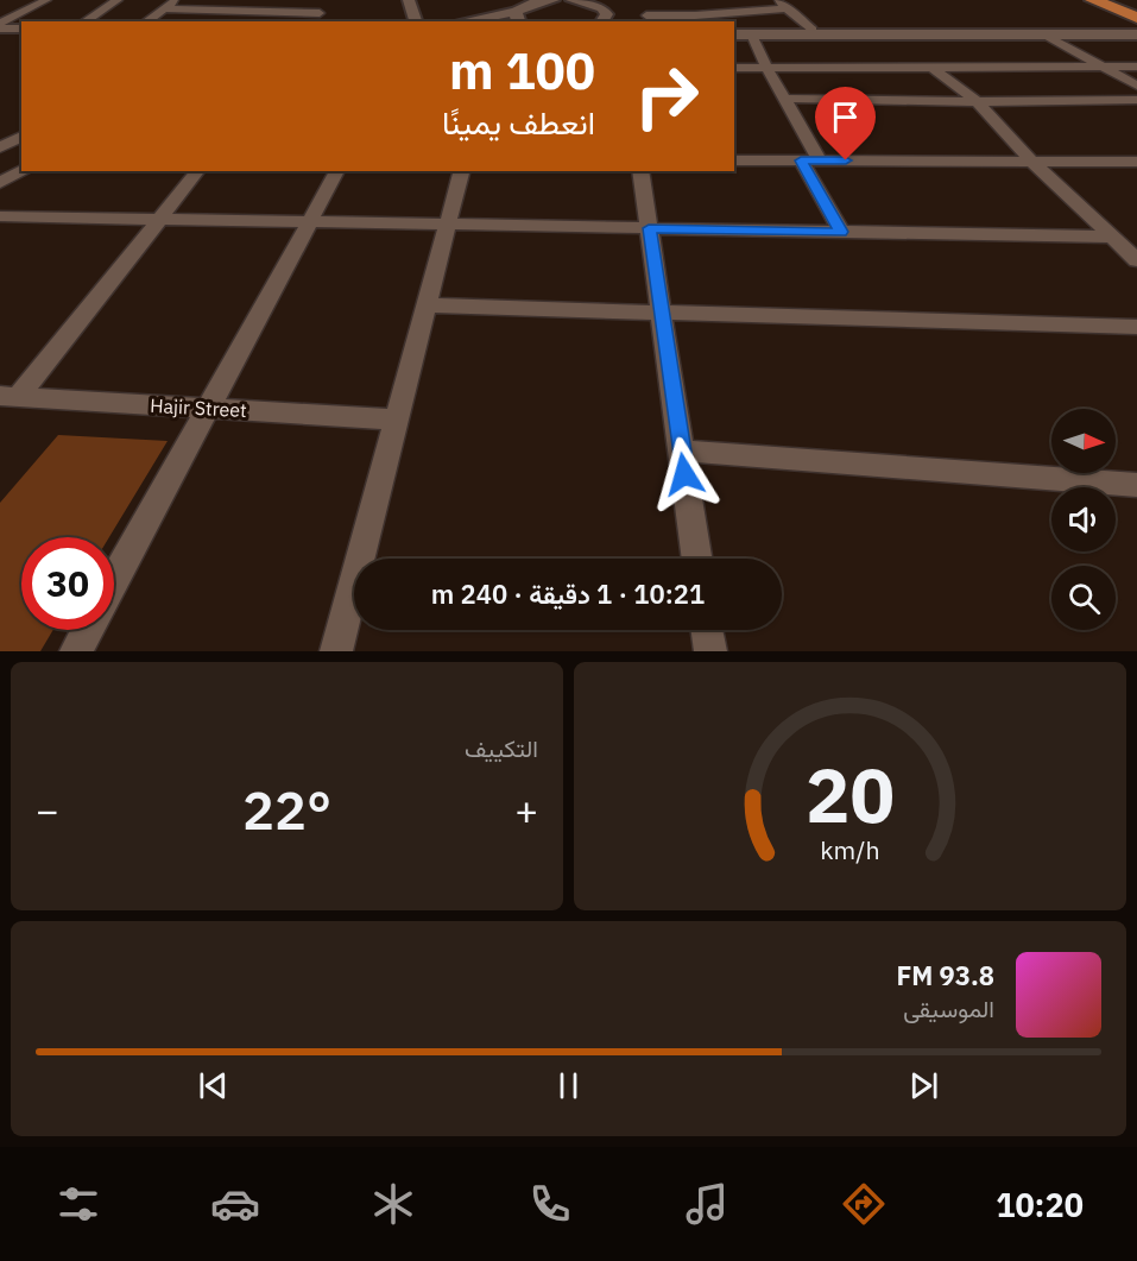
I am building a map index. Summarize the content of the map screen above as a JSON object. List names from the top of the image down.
{
  "streets": {
    "street": ["Hajir Street"]
  },
  "north": "right",
  "page": {
    "turn": ["100 m", "انعطف يمينًا"],
    "limit": "30",
    "trip": "10:21 · 1 دقيقة · 240 m",
    "tile": "التكييف",
    "heat": ["−", "22°", "+"],
    "song": ["93.8 FM", "الموسيقى"],
    "tabs": "10:20",
    "gauge": ["20", "km/h"]
  }
}
